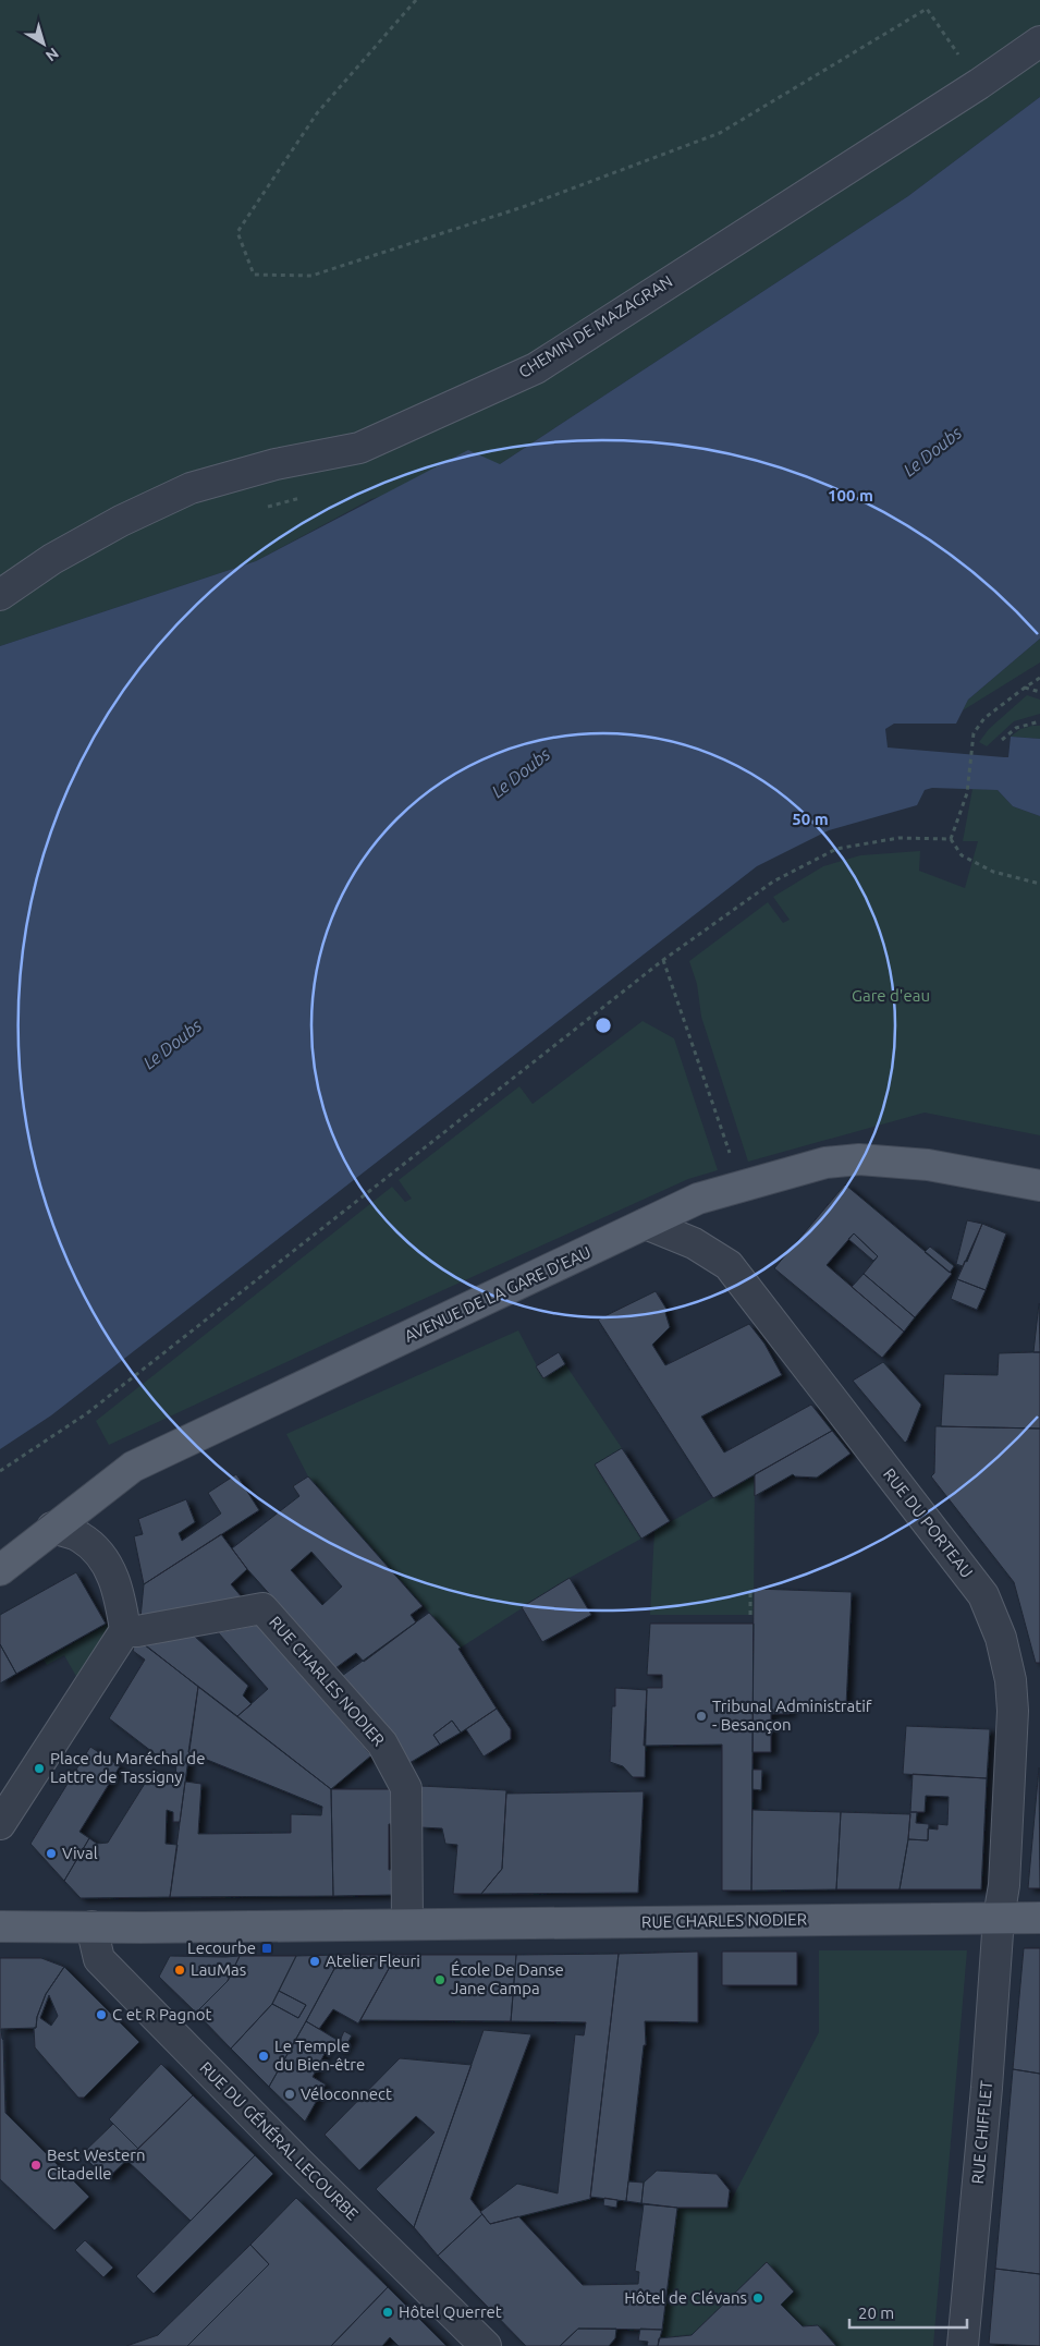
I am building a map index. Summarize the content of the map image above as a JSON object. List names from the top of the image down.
{
  "streets": {
    "main road": ["AVENUE DE LA GARE D'EAU", "RUE CHARLES NODIER"],
    "street": [
      "CHEMIN DE MAZAGRAN",
      "RUE DU PORTEAU",
      "RUE CHIFFLET",
      "RUE DU GÉNÉRAL LECOURBE"
    ]
  },
  "crossings": [
    ["AVENUE DE LA GARE D'EAU", "RUE DU PORTEAU"],
    ["RUE DU PORTEAU", "RUE CHARLES NODIER"],
    ["RUE DU PORTEAU", "RUE CHIFFLET"],
    ["RUE CHARLES NODIER", "RUE CHIFFLET"],
    ["RUE CHARLES NODIER", "RUE DU GÉNÉRAL LECOURBE"]
  ],
  "water": ["Le Doubs"],
  "parks": ["Gare d'eau"],
  "places": {
    "other": [
      "Tribunal Administratif - Besançon",
      "Place du Maréchal de Lattre de Tassigny",
      "Vival",
      "Atelier Fleuri",
      "LauMas",
      "École De Danse Jane Campa",
      "C et R Pagnot",
      "Le Temple du Bien-être",
      "Véloconnect",
      "Best Western Citadelle",
      "Hôtel de Clévans",
      "Hôtel Querret"
    ],
    "transit": ["Lecourbe"]
  },
  "scale_bar": "20 m",
  "north": "bottom right",
  "rings": ["100 m", "50 m"]
}
